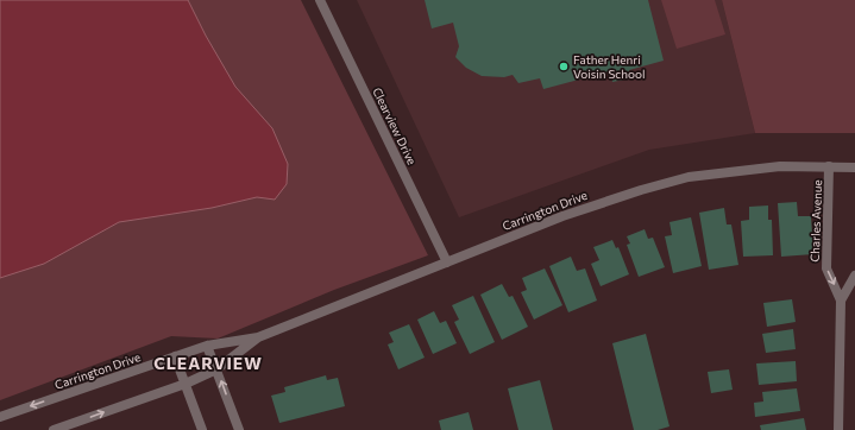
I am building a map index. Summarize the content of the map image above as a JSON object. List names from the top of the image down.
{
  "streets": {
    "street": ["Clearview Drive", "Carrington Drive", "Charles Avenue"]
  },
  "crossings": [
    ["Clearview Drive", "Carrington Drive"],
    ["Carrington Drive", "Charles Avenue"]
  ],
  "one_way": ["Charles Avenue"],
  "districts": ["CLEARVIEW"],
  "places": ["Father Henri Voisin School"]
}
